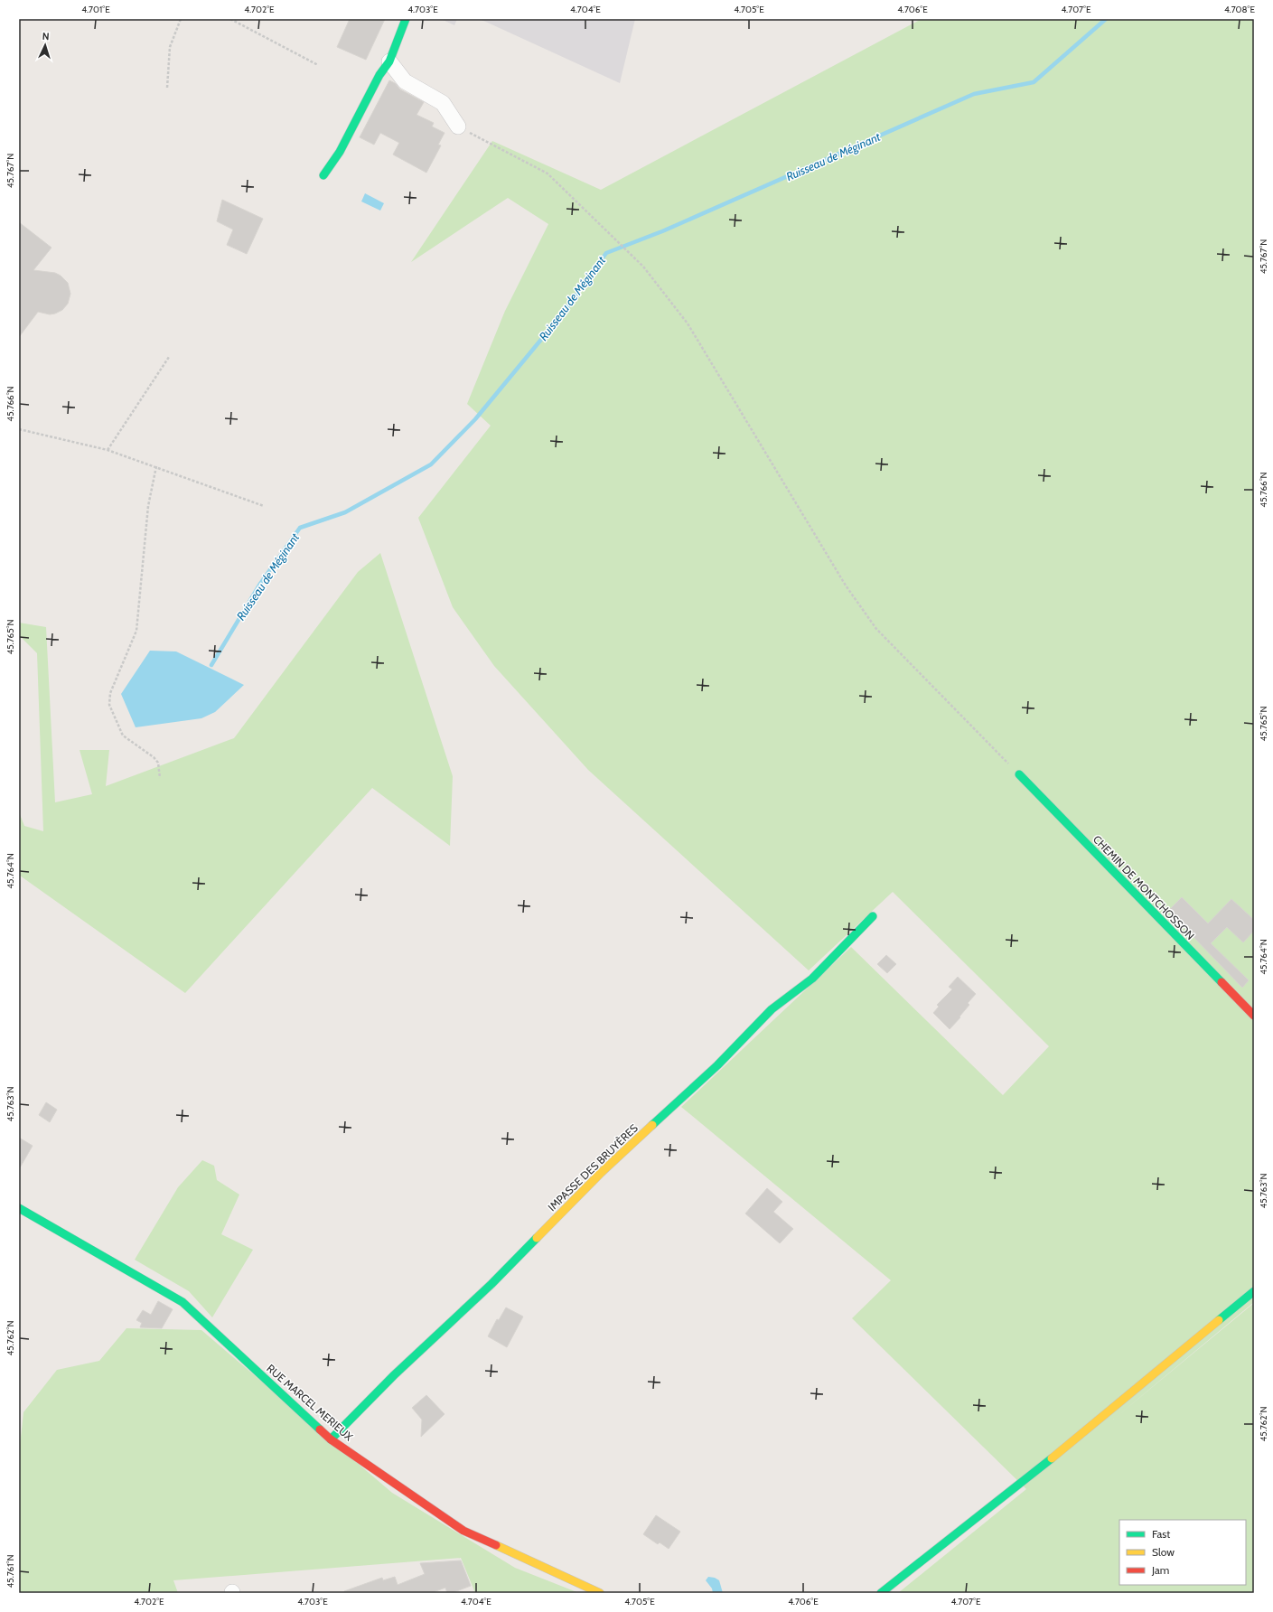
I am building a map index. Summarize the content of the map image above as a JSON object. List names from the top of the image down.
{
  "streets": {
    "street": ["CHEMIN DE MONTCHOSSON", "IMPASSE DES BRUYÈRES", "RUE MARCEL MERIEUX"]
  },
  "crossings": [
    ["IMPASSE DES BRUYÈRES", "RUE MARCEL MERIEUX"]
  ],
  "water": ["Ruisseau de Méginant"],
  "legend": ["Fast", "Slow", "Jam"],
  "north": "top",
  "coordinates": [
    "4.701°E",
    "4.702°E",
    "4.703°E",
    "4.704°E",
    "4.705°E",
    "4.706°E",
    "4.707°E",
    "4.708°E",
    "45.767°N",
    "45.766°N",
    "45.765°N",
    "45.764°N",
    "45.763°N",
    "45.762°N",
    "45.761°N"
  ]
}
